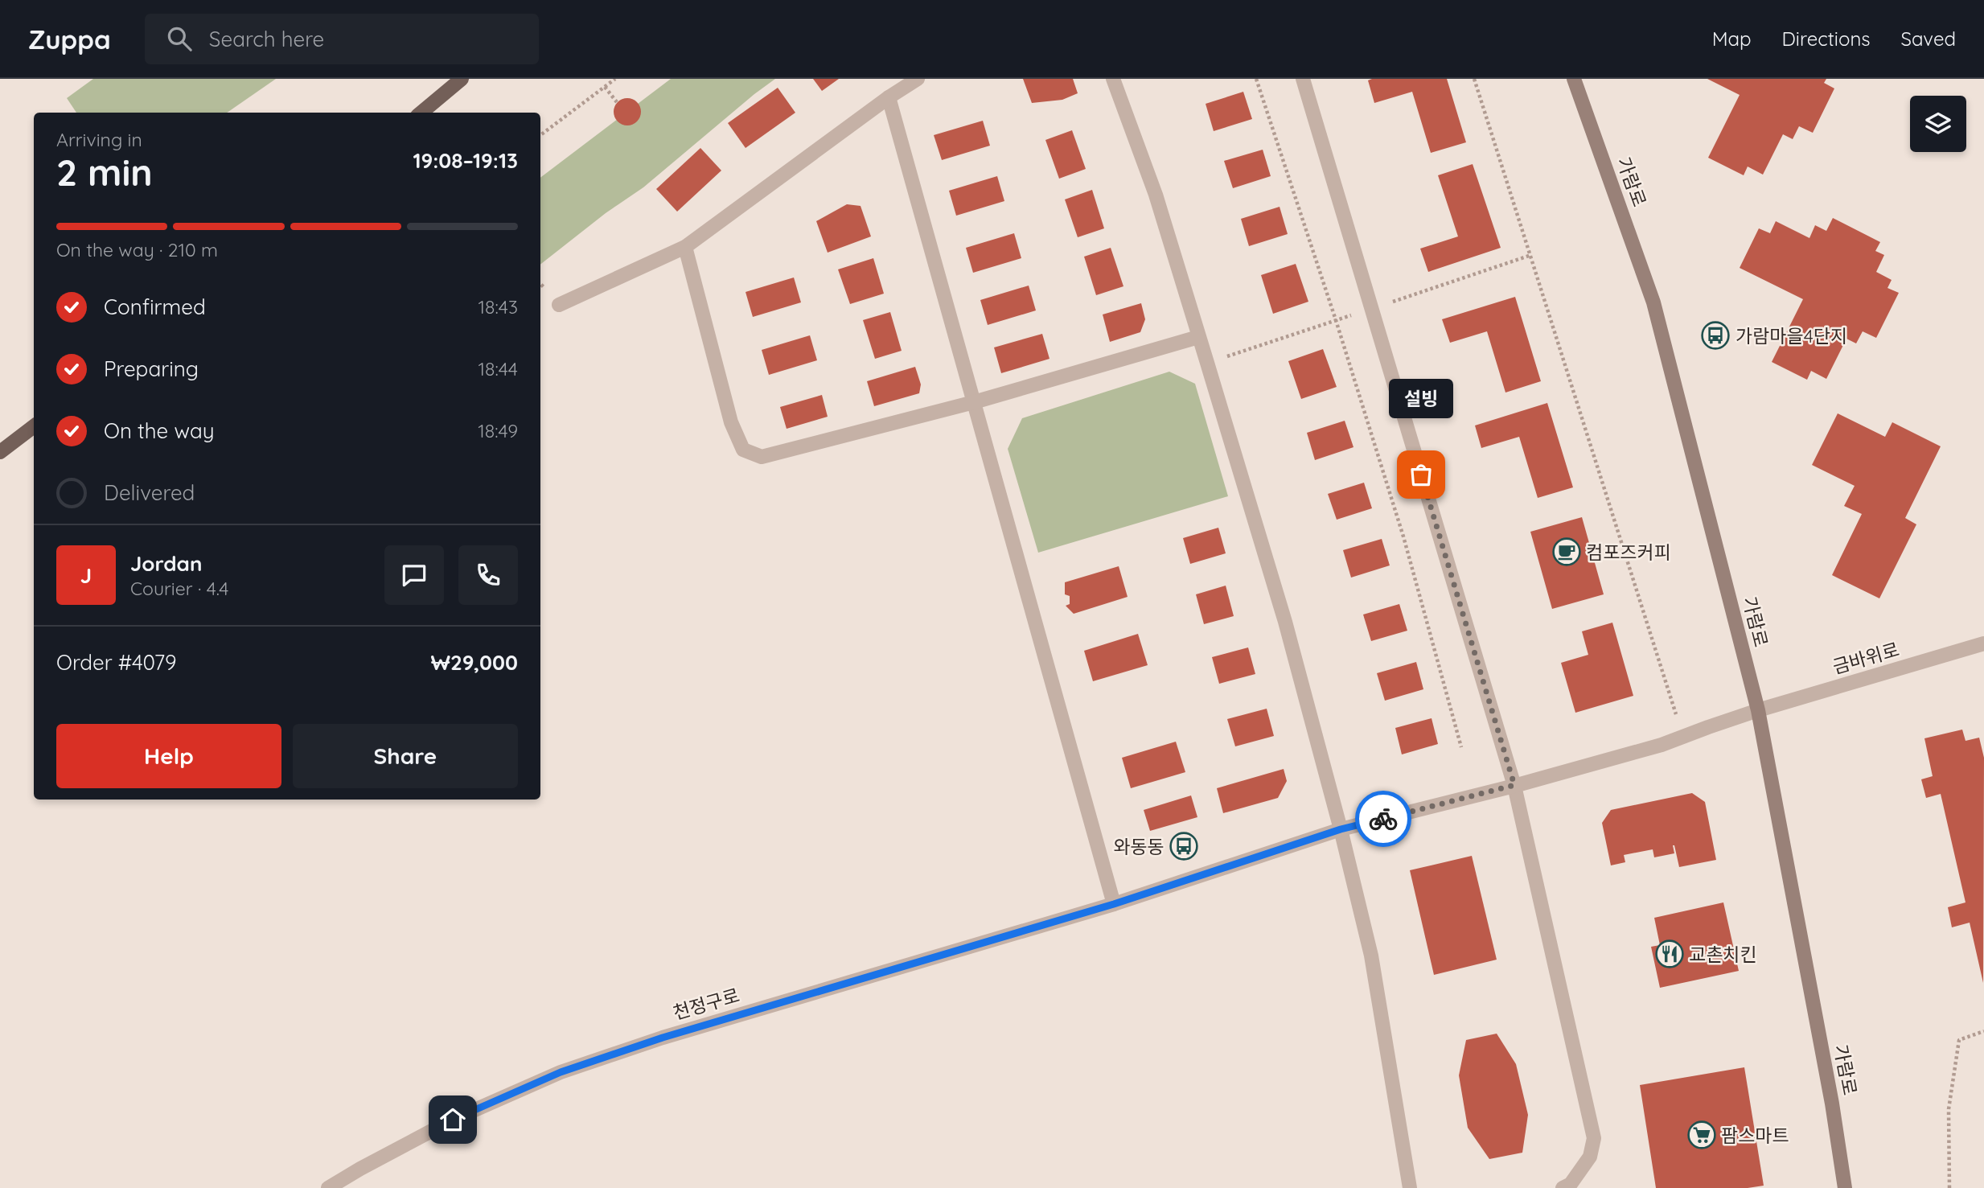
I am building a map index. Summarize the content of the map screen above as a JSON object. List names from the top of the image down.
{
  "streets": {
    "street": ["가람로", "금바위로", "천정구로"]
  },
  "crossings": [
    ["가람로", "금바위로"],
    ["금바위로", "천정구로"]
  ],
  "places": {
    "bus stop": ["가람마을4단지", "와동동"],
    "other": ["설빙"],
    "cafe": ["컴포즈커피"],
    "restaurant": ["교촌치킨"],
    "supermarket": ["팜스마트"]
  },
  "page": {
    "header": "Zuppa",
    "search": "Search here",
    "nav": ["Map", "Directions", "Saved"],
    "heading": ["2 min", "Arriving in", "19:08–19:13"],
    "panel": [
      "Jordan",
      "Courier · 4.4",
      "Order #4079",
      "₩29,000"
    ],
    "bar": "On the way · 210 m",
    "list": [
      ["Confirmed", "18:43"],
      ["Preparing", "18:44"],
      ["On the way", "18:49"],
      "Delivered"
    ],
    "bubble": "설빙",
    "round": "J",
    "buttons": ["Help", "Share"]
  }
}
